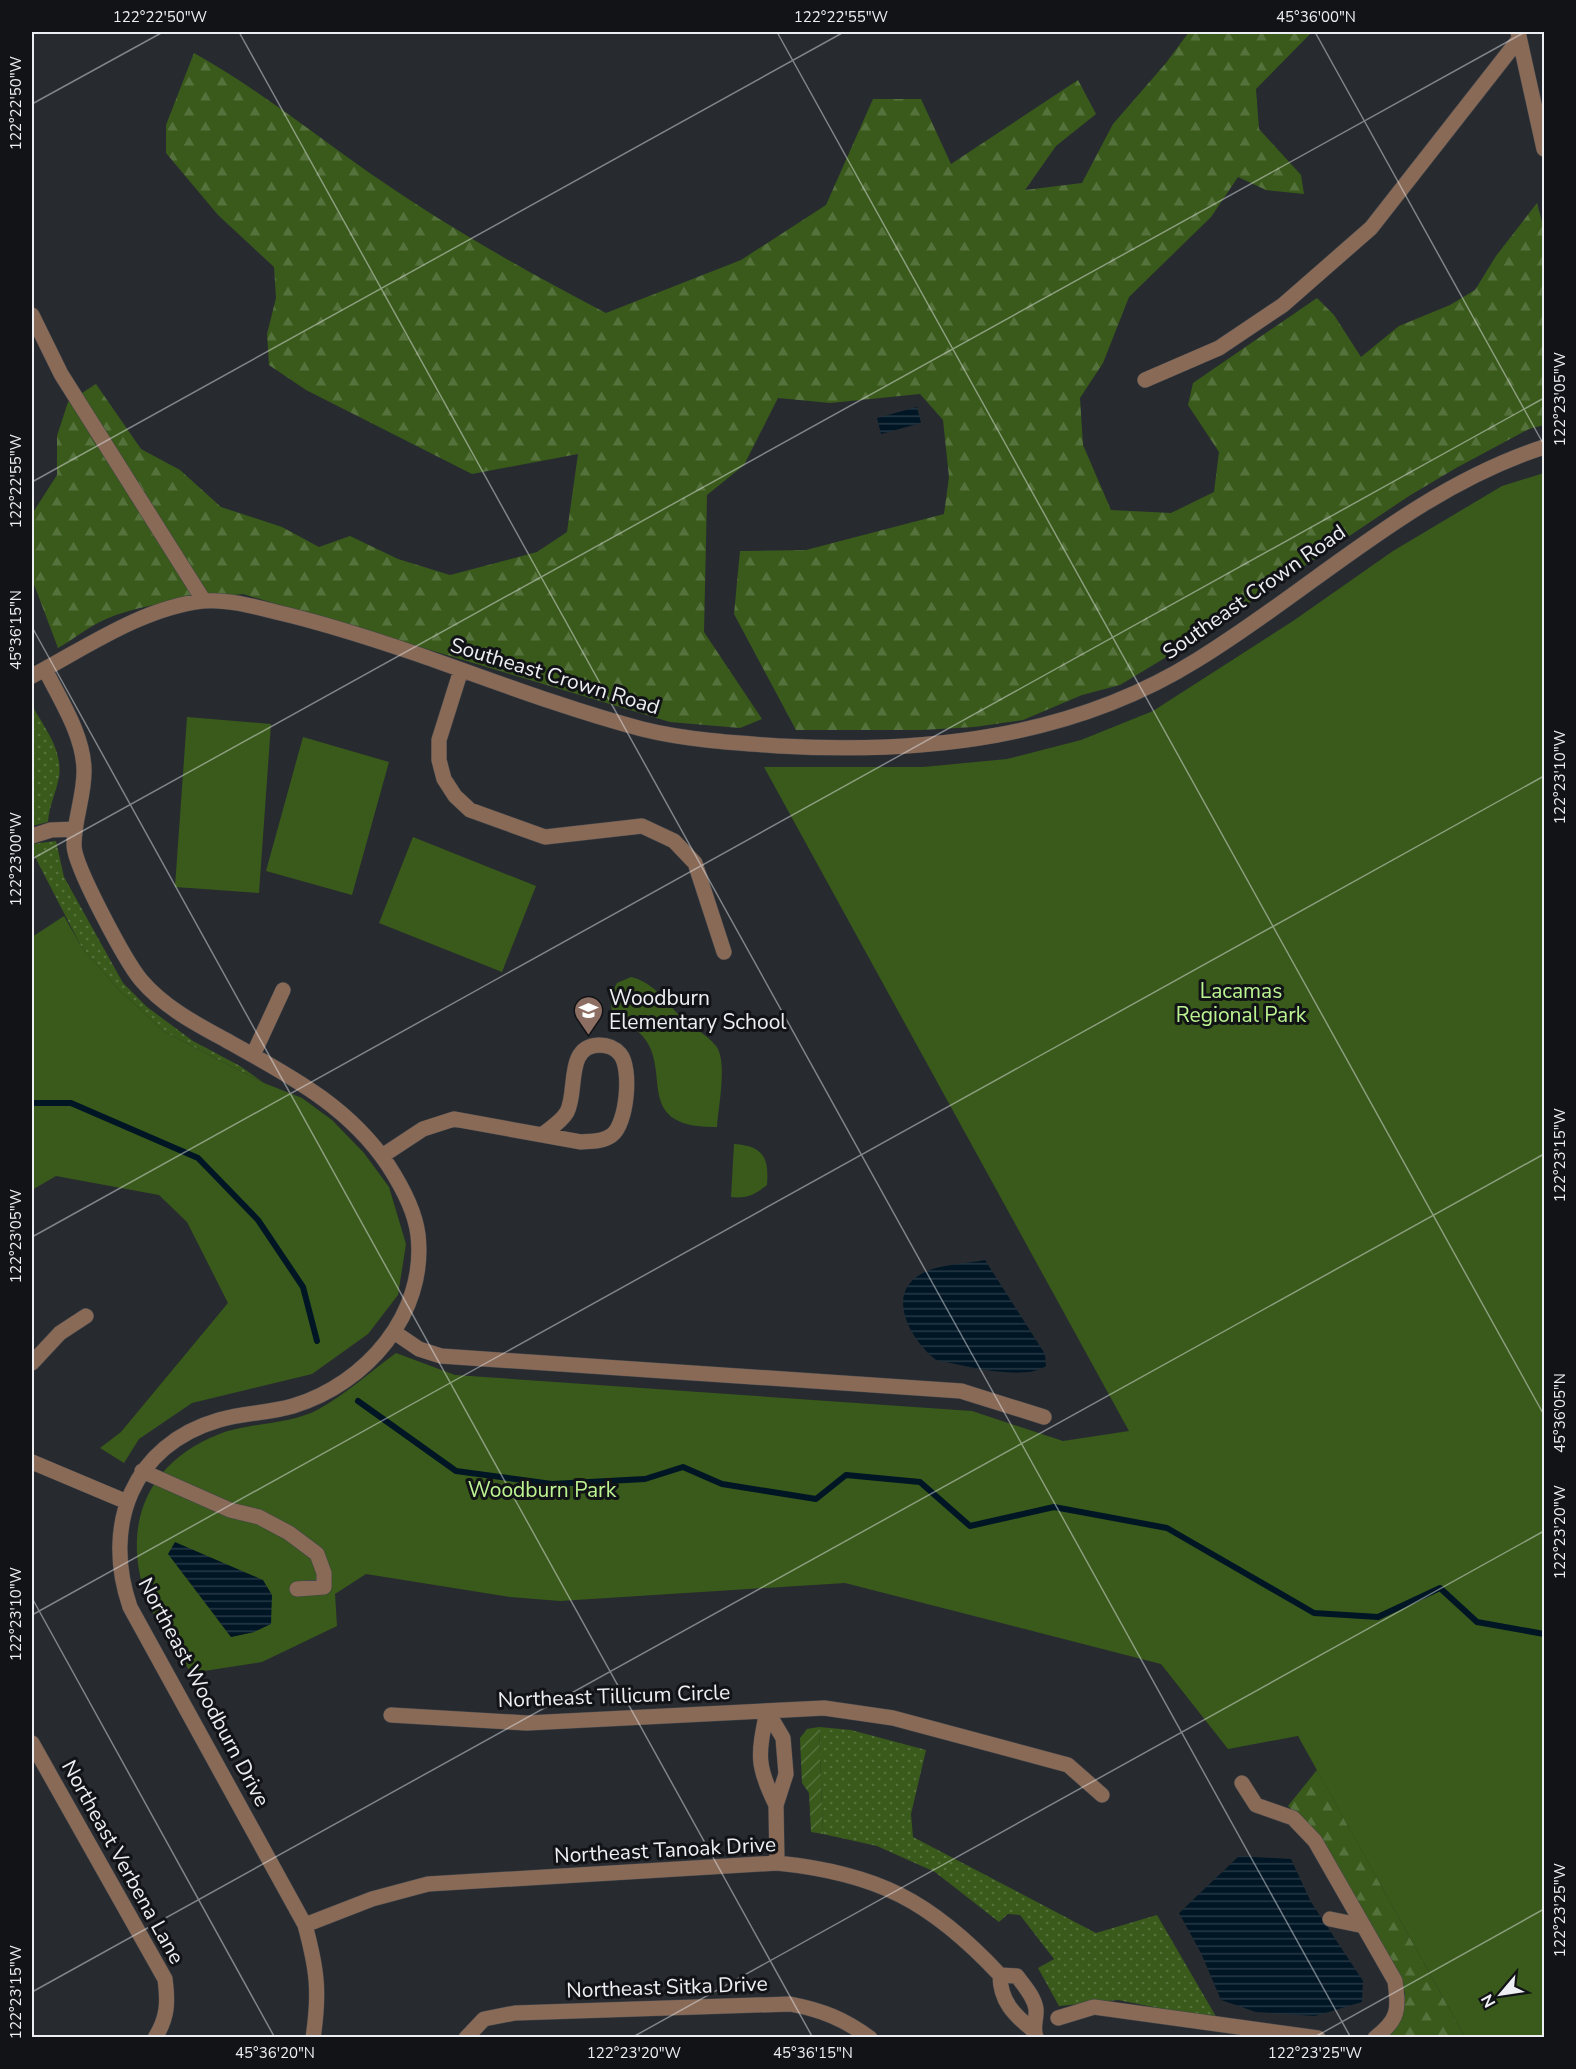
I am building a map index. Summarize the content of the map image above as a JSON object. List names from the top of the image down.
{
  "streets": {
    "street": [
      "Southeast Crown Road",
      "Northeast Woodburn Drive",
      "Northeast Tillicum Circle",
      "Northeast Tanoak Drive",
      "Northeast Verbena Lane",
      "Northeast Sitka Drive"
    ]
  },
  "crossings": [
    ["Northeast Woodburn Drive", "Northeast Tanoak Drive"]
  ],
  "parks": ["Lacamas Regional Park", "Woodburn Park"],
  "places": {
    "school or university": ["Woodburn Elementary School"]
  },
  "north": "bottom left",
  "coordinates": [
    "122°22'50\"W",
    "122°22'55\"W",
    "45°36'00\"N",
    "122°23'05\"W",
    "45°36'15\"N",
    "122°23'10\"W",
    "122°23'00\"W",
    "122°23'15\"W",
    "45°36'05\"N",
    "122°23'20\"W",
    "122°23'25\"W",
    "45°36'20\"N"
  ]
}
